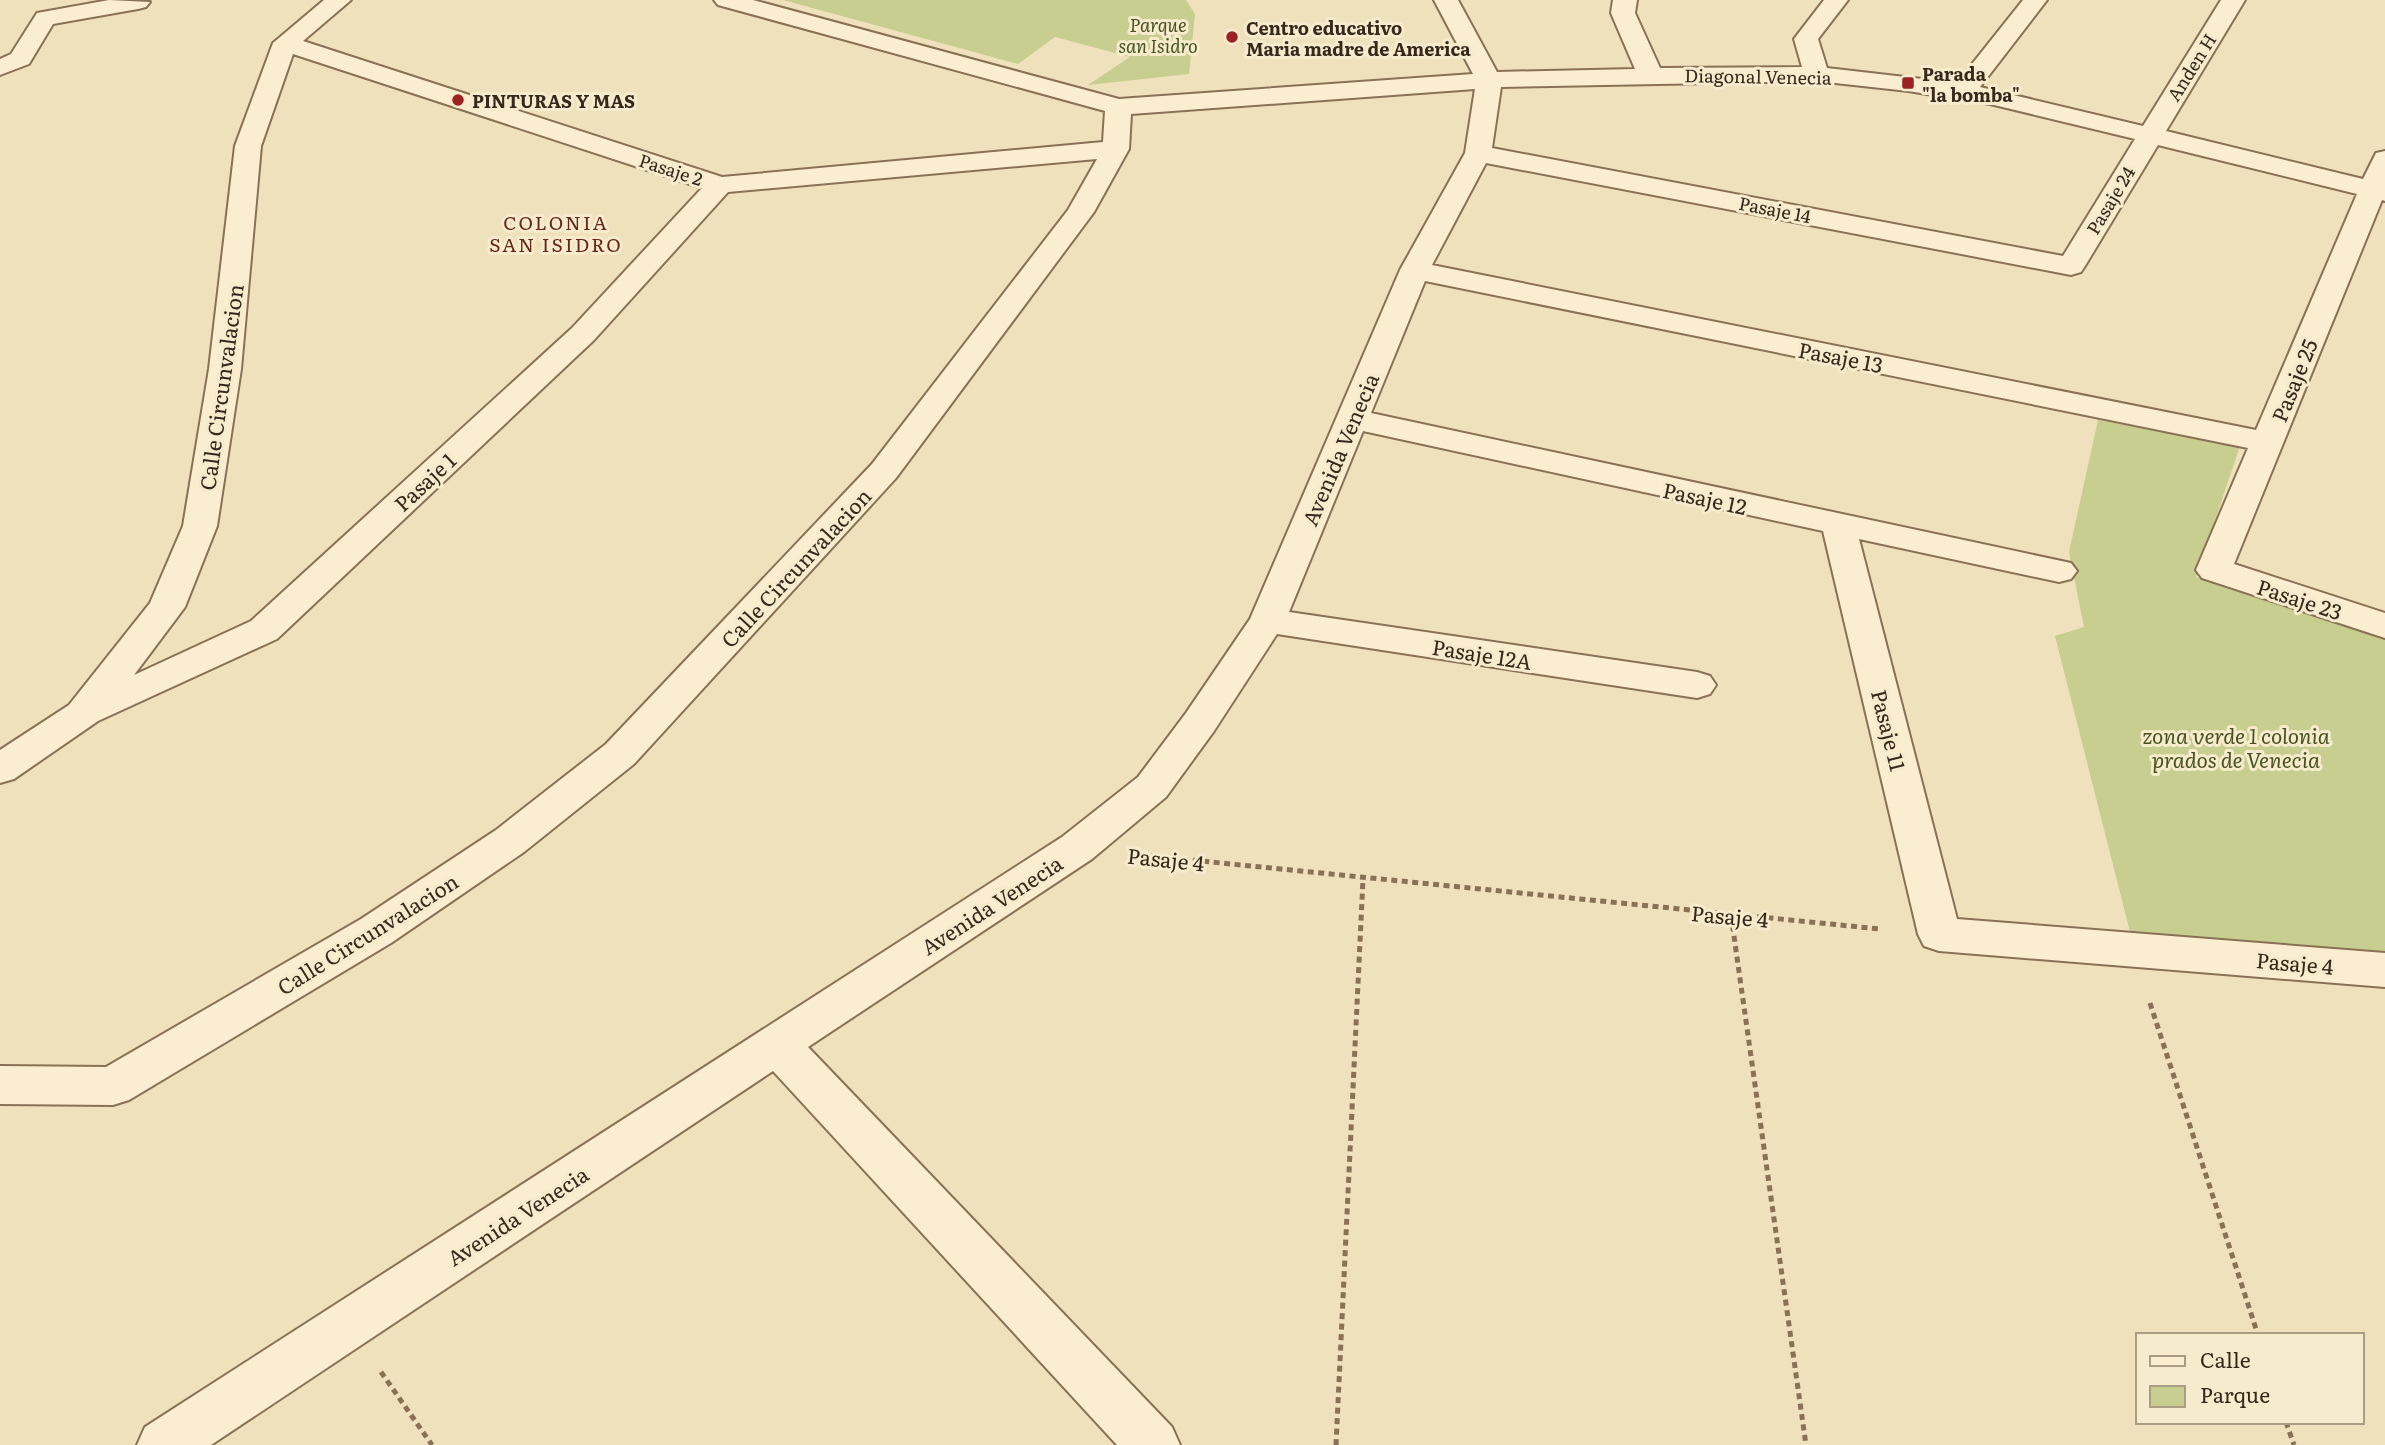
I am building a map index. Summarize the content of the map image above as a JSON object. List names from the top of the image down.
{
  "streets": {
    "street": [
      "Anden H",
      "Diagonal Venecia",
      "Pasaje 2",
      "Pasaje 24",
      "Pasaje 14",
      "Pasaje 13",
      "Pasaje 25",
      "Calle Circunvalacion",
      "Avenida Venecia",
      "Pasaje 1",
      "Pasaje 12",
      "Pasaje 23",
      "Pasaje 12A",
      "Pasaje 11",
      "Pasaje 4"
    ]
  },
  "crossings": [
    ["Anden H", "Diagonal Venecia"],
    ["Anden H", "Pasaje 24"],
    ["Diagonal Venecia", "Pasaje 24"],
    ["Diagonal Venecia", "Pasaje 25"],
    ["Diagonal Venecia", "Calle Circunvalacion"],
    ["Diagonal Venecia", "Avenida Venecia"],
    ["Pasaje 2", "Calle Circunvalacion"],
    ["Pasaje 2", "Pasaje 1"],
    ["Pasaje 24", "Pasaje 14"],
    ["Pasaje 14", "Avenida Venecia"],
    ["Pasaje 13", "Pasaje 25"],
    ["Pasaje 13", "Avenida Venecia"],
    ["Pasaje 25", "Pasaje 23"],
    ["Calle Circunvalacion", "Pasaje 1"],
    ["Avenida Venecia", "Pasaje 12"],
    ["Avenida Venecia", "Pasaje 12A"],
    ["Avenida Venecia", "Pasaje 4"],
    ["Pasaje 12", "Pasaje 11"],
    ["Pasaje 11", "Pasaje 4"]
  ],
  "districts": ["COLONIA SAN ISIDRO"],
  "parks": ["Parque san Isidro", "zona verde 1 colonia prados de Venecia"],
  "places": {
    "other": ["Centro educativo Maria madre de America", "PINTURAS Y MAS"],
    "transit": ["Parada \"la bomba\""]
  },
  "legend": ["Calle", "Parque"]
}
